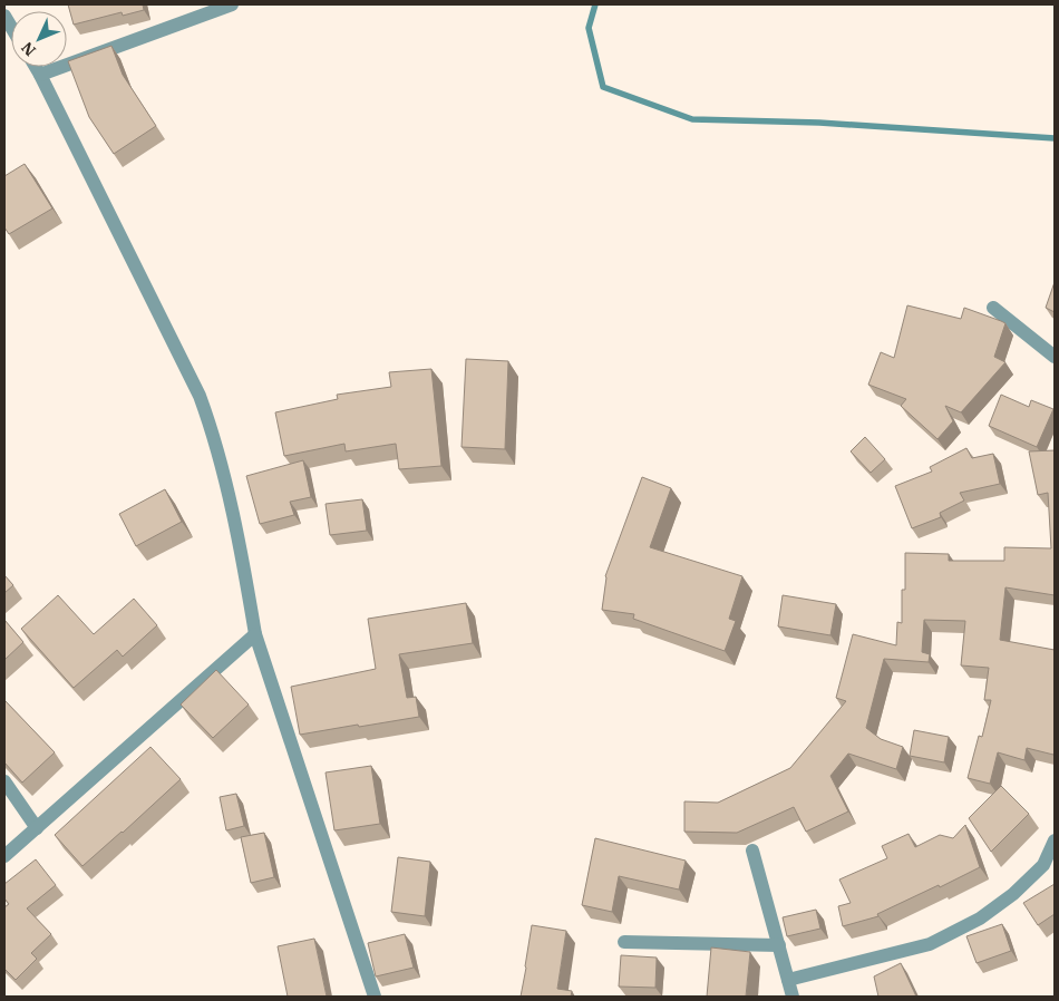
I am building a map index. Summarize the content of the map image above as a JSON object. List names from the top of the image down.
{
  "north": "bottom left"
}
